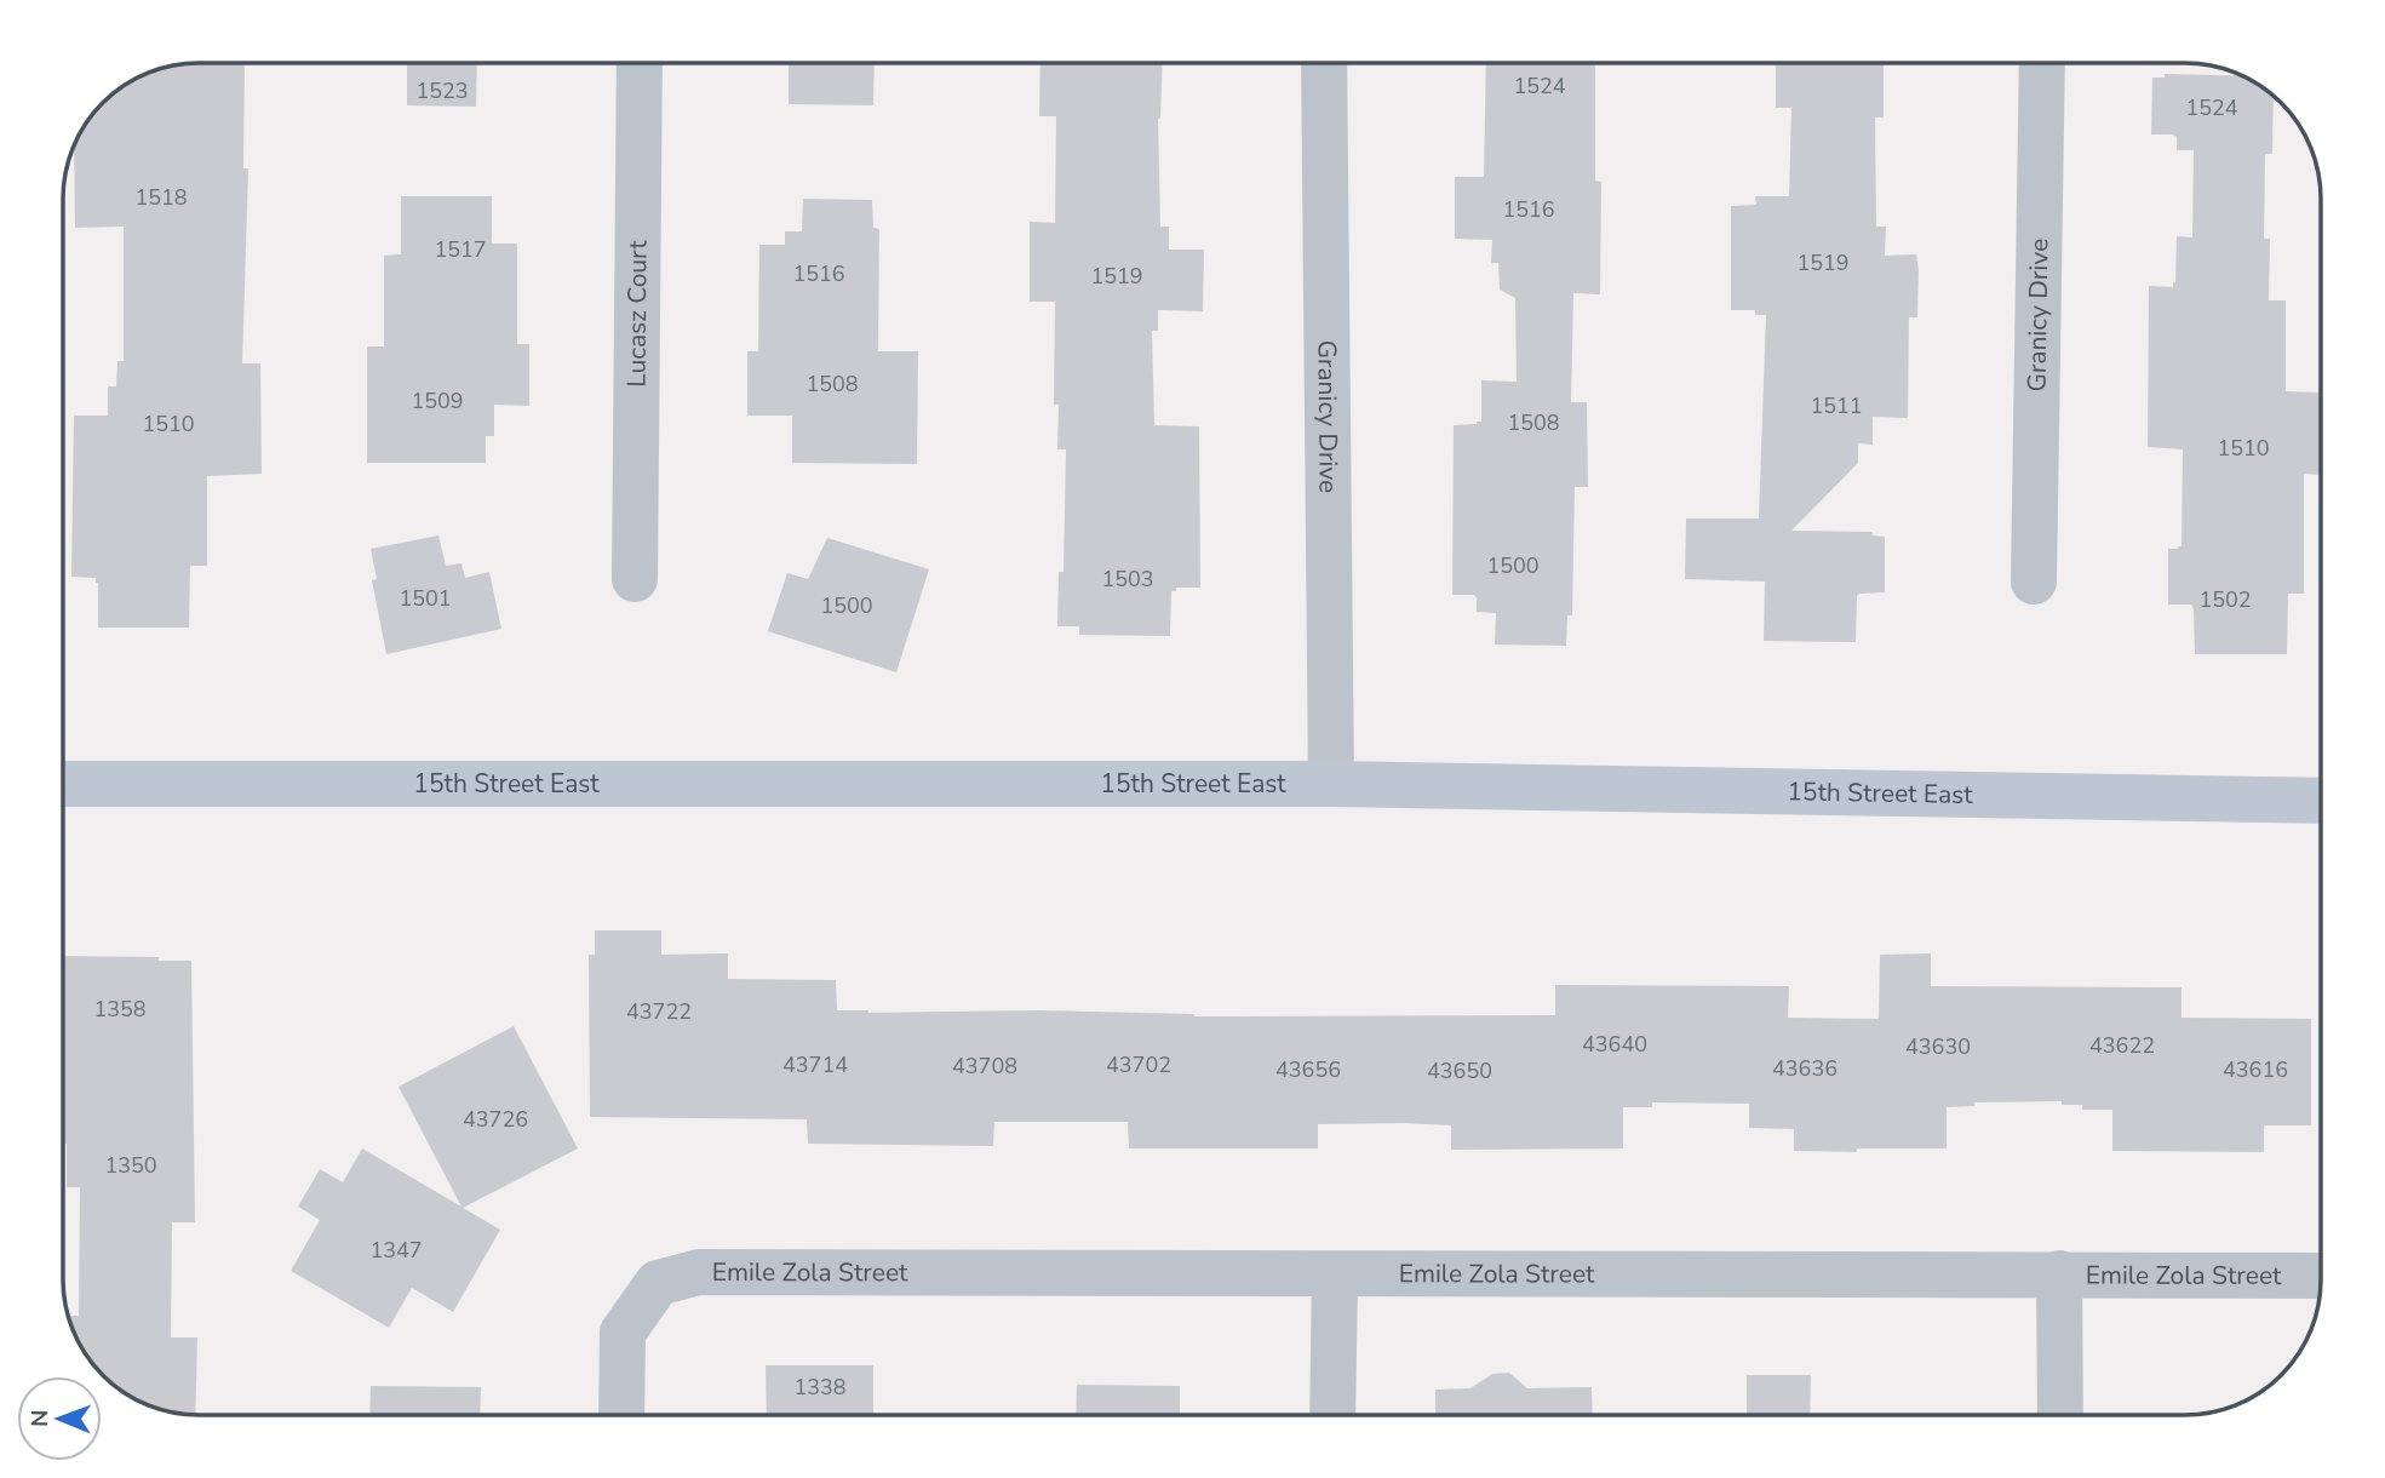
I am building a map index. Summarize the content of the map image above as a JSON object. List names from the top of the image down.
{
  "streets": {
    "street": [
      "Lucasz Court",
      "Granicy Drive",
      "15th Street East",
      "Emile Zola Street"
    ]
  },
  "crossings": [
    ["Granicy Drive", "15th Street East"]
  ],
  "house_numbers": [
    "1524",
    "1523",
    "1524",
    "1518",
    "1516",
    "1517",
    "1519",
    "1516",
    "1519",
    "1508",
    "1509",
    "1511",
    "1508",
    "1510",
    "1510",
    "1500",
    "1503",
    "1501",
    "1502",
    "1500",
    "1358",
    "43722",
    "43640",
    "43622",
    "43630",
    "43714",
    "43702",
    "43708",
    "43636",
    "43656",
    "43616",
    "43650",
    "43726",
    "1350",
    "1347",
    "1338"
  ],
  "north": "left"
}
